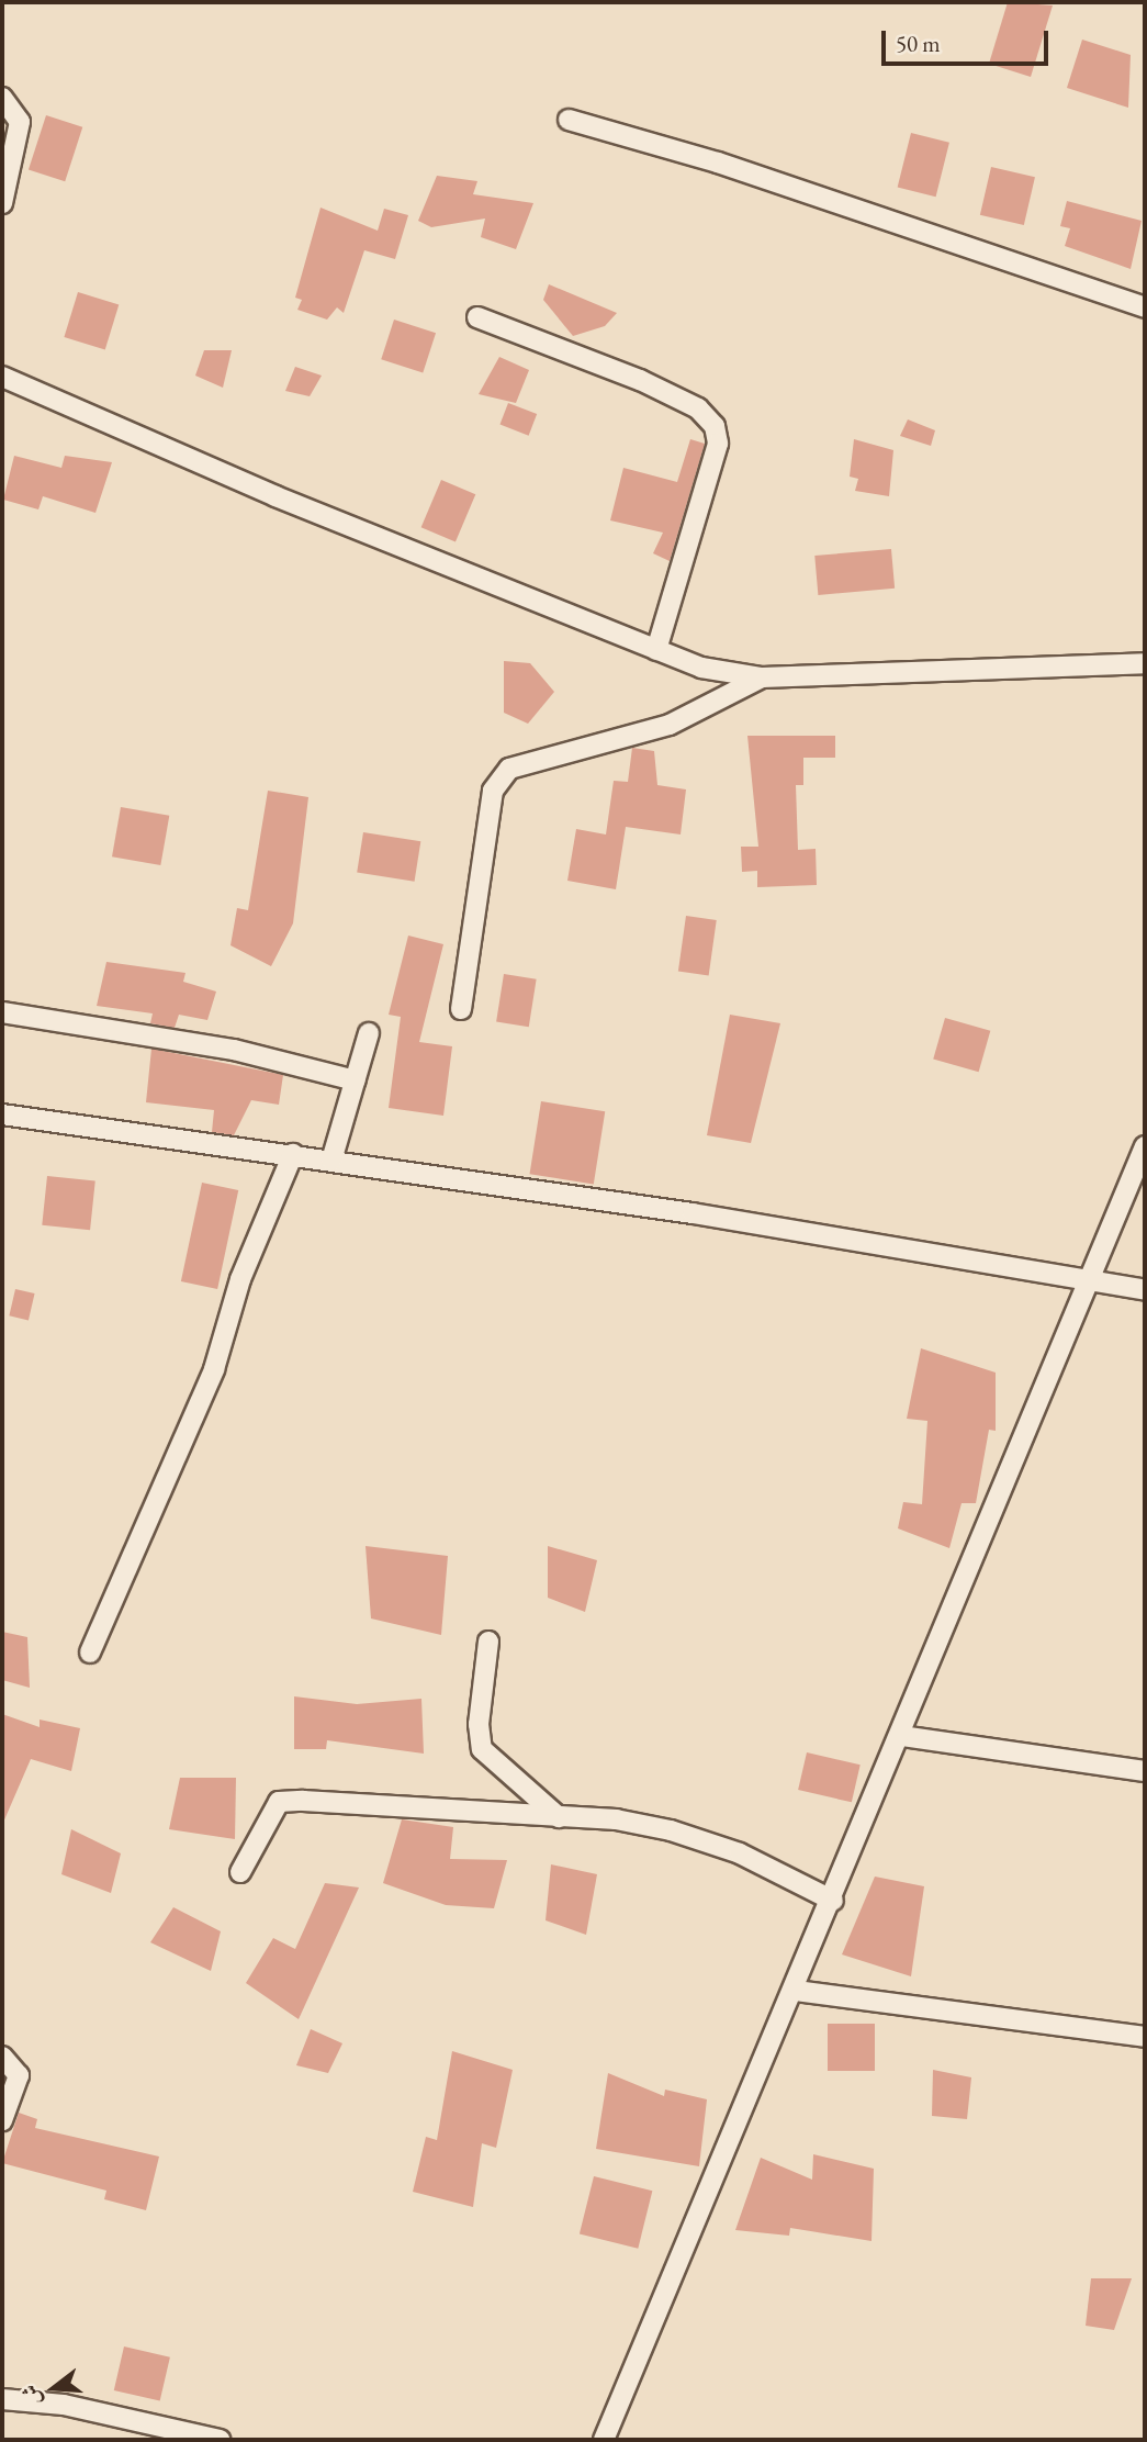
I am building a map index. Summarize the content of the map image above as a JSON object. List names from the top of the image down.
{
  "scale_bar": "50 m",
  "north": "left"
}
